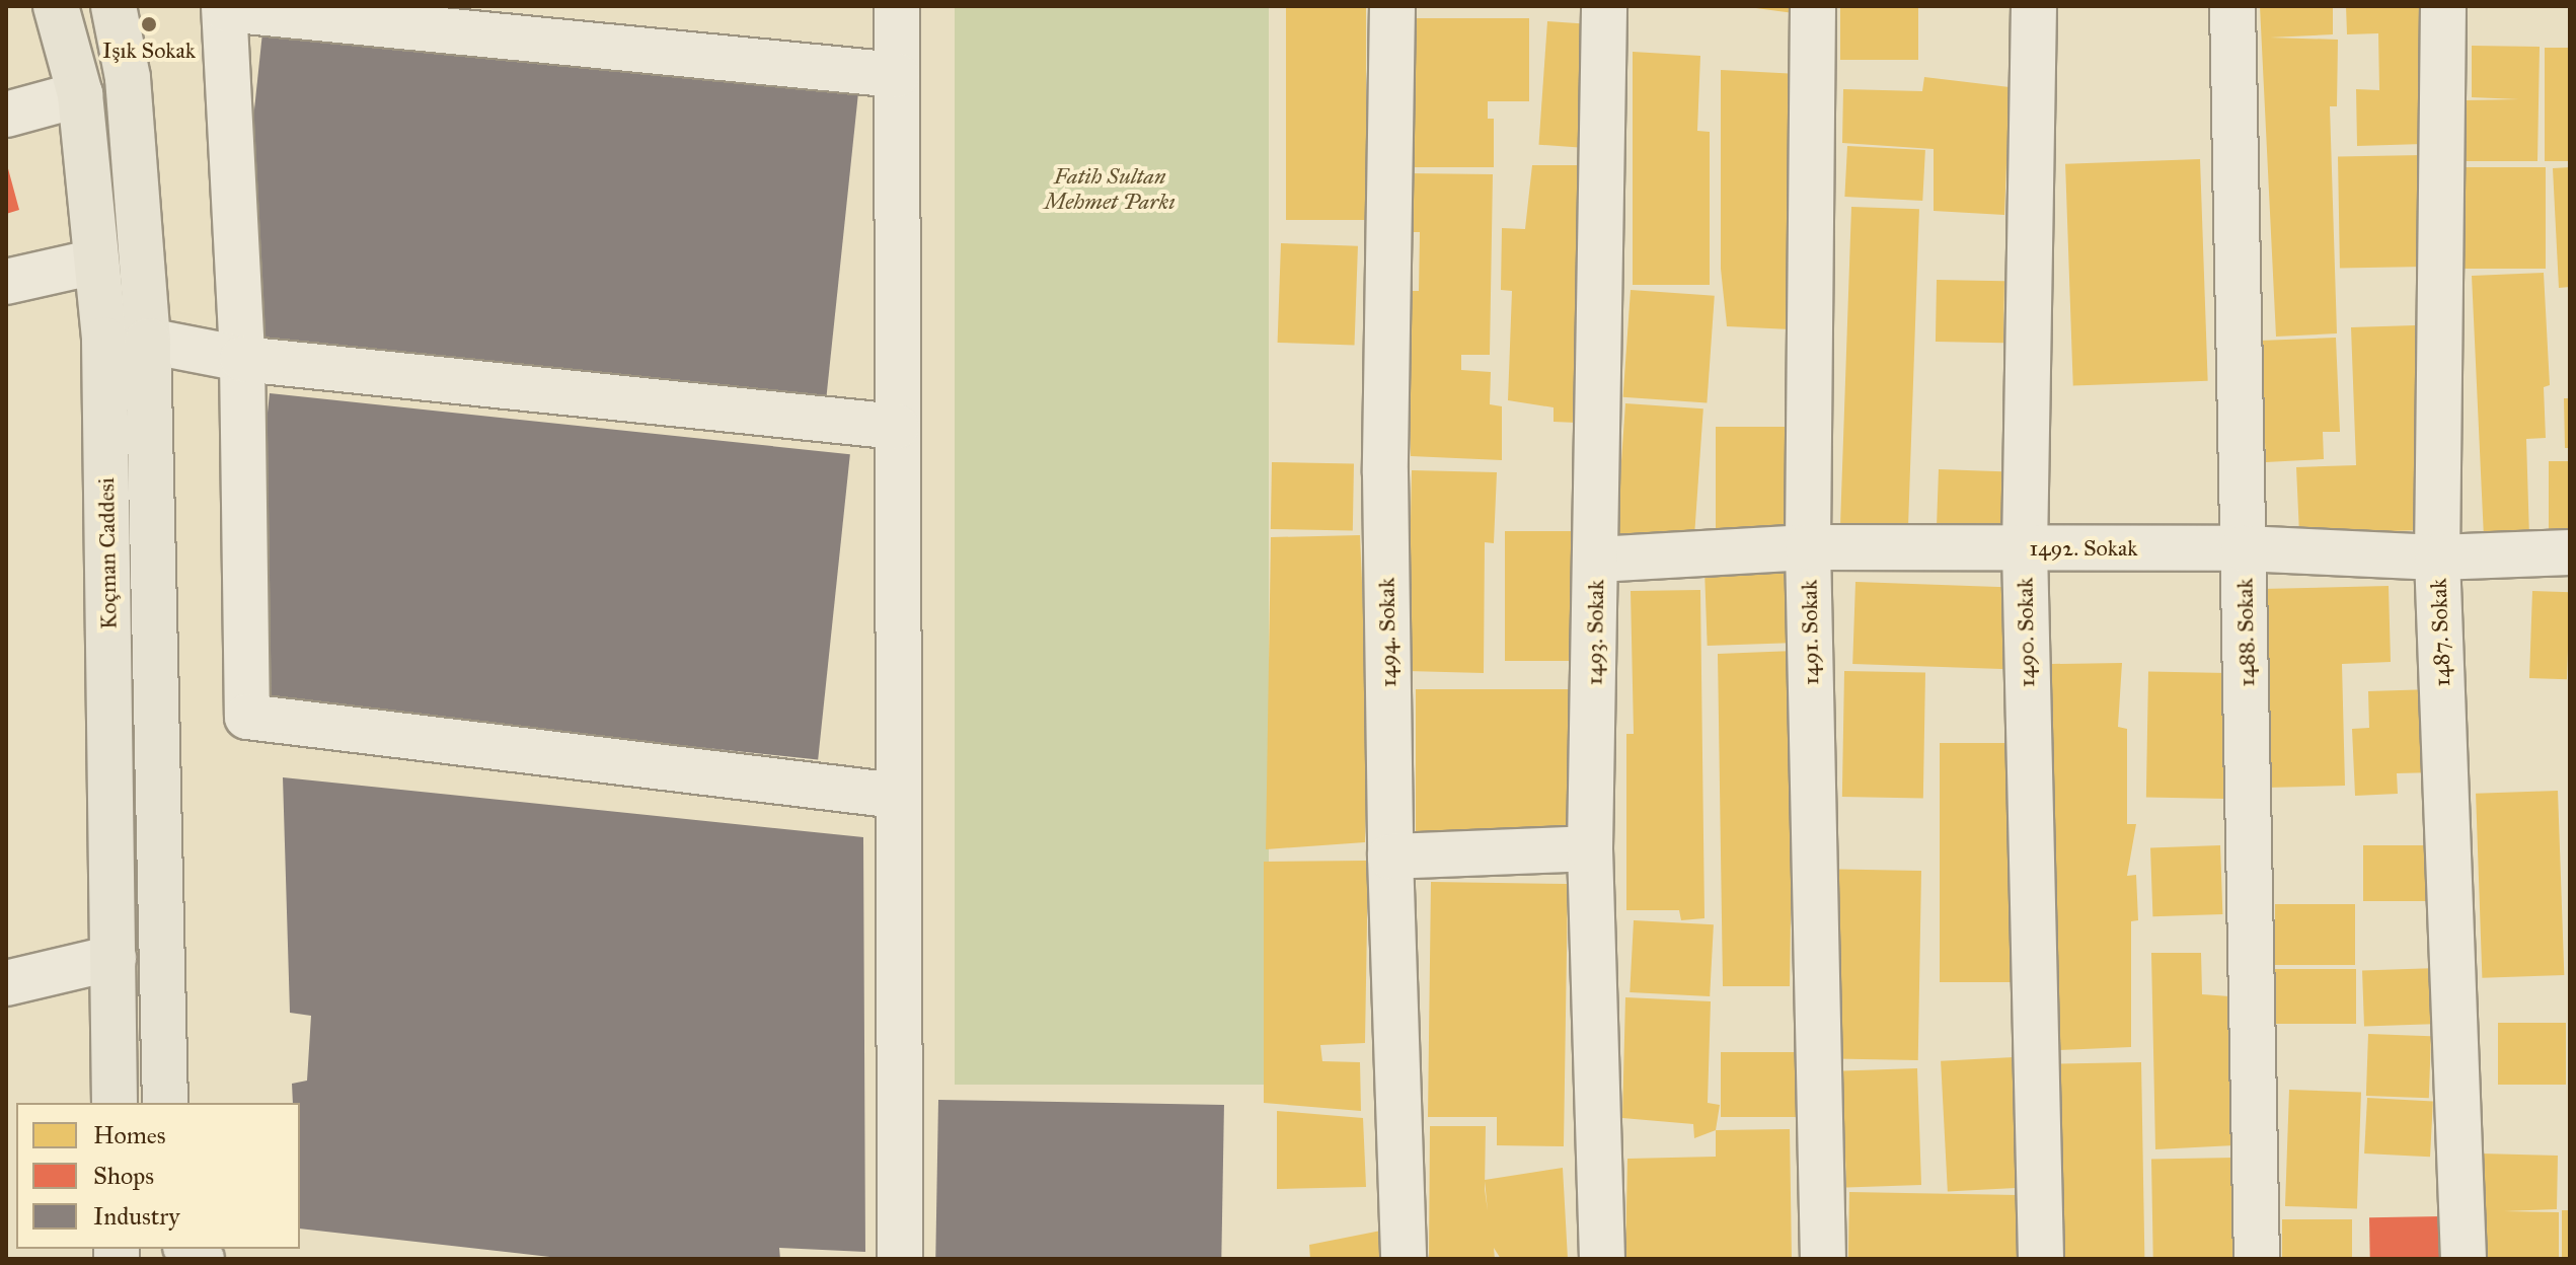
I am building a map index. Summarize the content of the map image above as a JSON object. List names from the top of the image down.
{
  "streets": {
    "main road": ["Koçman Caddesi"],
    "street": [
      "1492. Sokak",
      "1494. Sokak",
      "1493. Sokak",
      "1491. Sokak",
      "1490. Sokak",
      "1488. Sokak",
      "1487. Sokak"
    ]
  },
  "crossings": [
    ["1492. Sokak", "1493. Sokak"],
    ["1492. Sokak", "1491. Sokak"],
    ["1492. Sokak", "1490. Sokak"],
    ["1492. Sokak", "1488. Sokak"],
    ["1492. Sokak", "1487. Sokak"]
  ],
  "parks": ["Fatih Sultan Mehmet Parkı"],
  "places": ["Işık Sokak"],
  "legend": ["Homes", "Shops", "Industry"]
}
